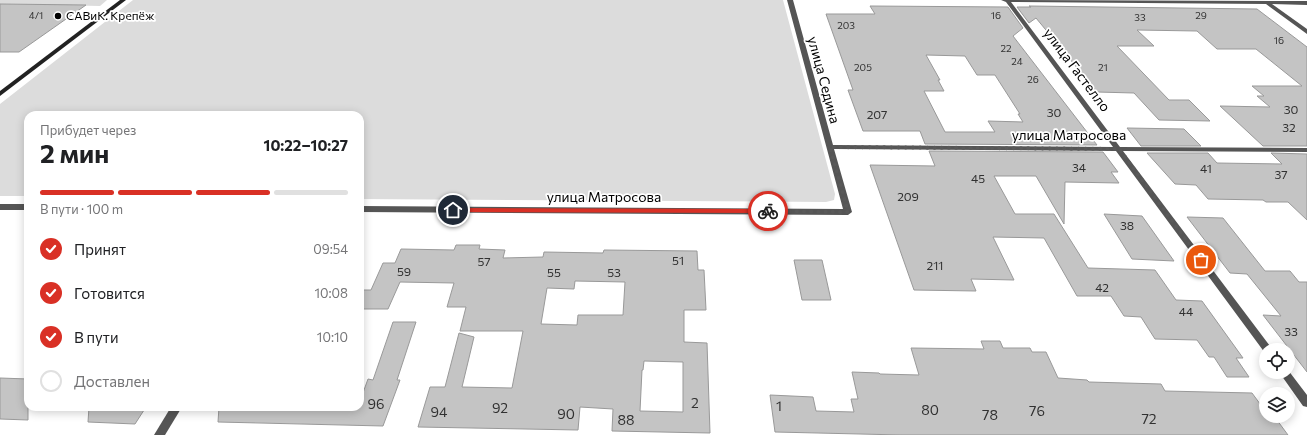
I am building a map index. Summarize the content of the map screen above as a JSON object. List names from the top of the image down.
{
  "streets": {
    "street": ["улица Гастелло", "улица Седина", "улица Матросова"]
  },
  "crossings": [
    ["улица Гастелло", "улица Матросова"],
    ["улица Седина", "улица Матросова"]
  ],
  "places": ["САВиК. Крепёж"],
  "house_numbers": [
    "4/1",
    "16",
    "29",
    "33",
    "203",
    "16",
    "22",
    "24",
    "205",
    "21",
    "26",
    "30",
    "30",
    "207",
    "32",
    "34",
    "41",
    "37",
    "45",
    "209",
    "38",
    "51",
    "57",
    "211",
    "59",
    "55",
    "53",
    "42",
    "44",
    "33",
    "2",
    "96",
    "1",
    "92",
    "80",
    "76",
    "94",
    "90",
    "78",
    "72",
    "88"
  ],
  "page": {
    "heading": ["2 мин", "Прибудет через", "10:22–10:27"],
    "bar": "В пути · 100 m",
    "list": [
      ["Принят", "09:54"],
      ["Готовится", "10:08"],
      ["В пути", "10:10"],
      "Доставлен"
    ]
  }
}
